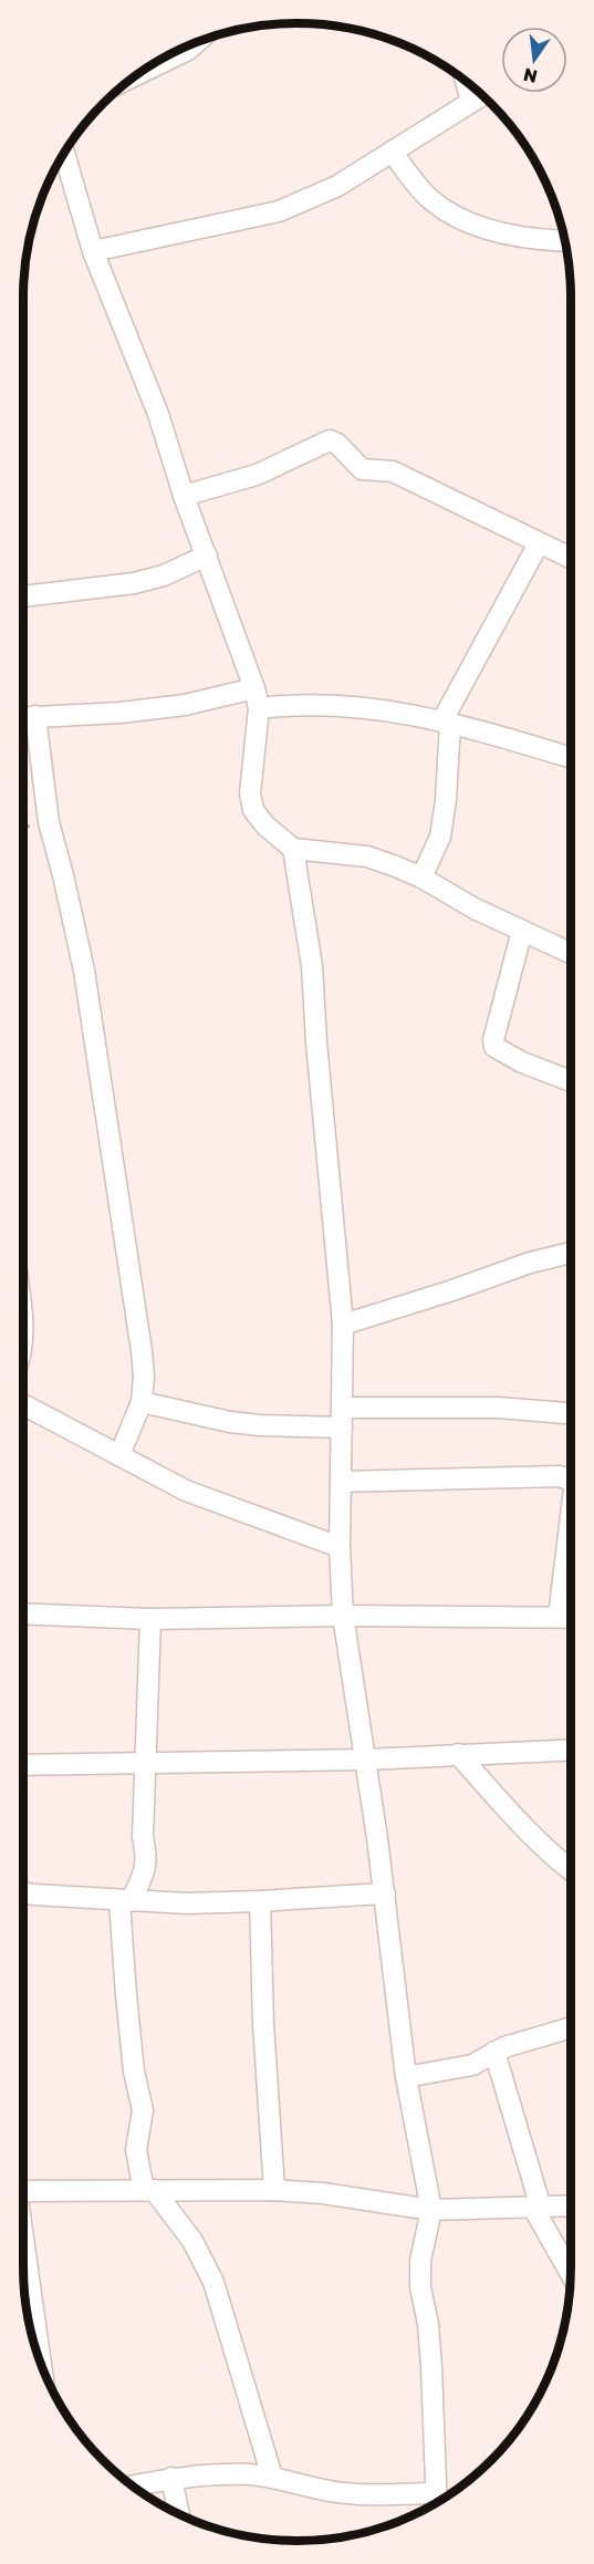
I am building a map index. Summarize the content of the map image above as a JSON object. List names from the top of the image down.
{
  "north": "bottom"
}
